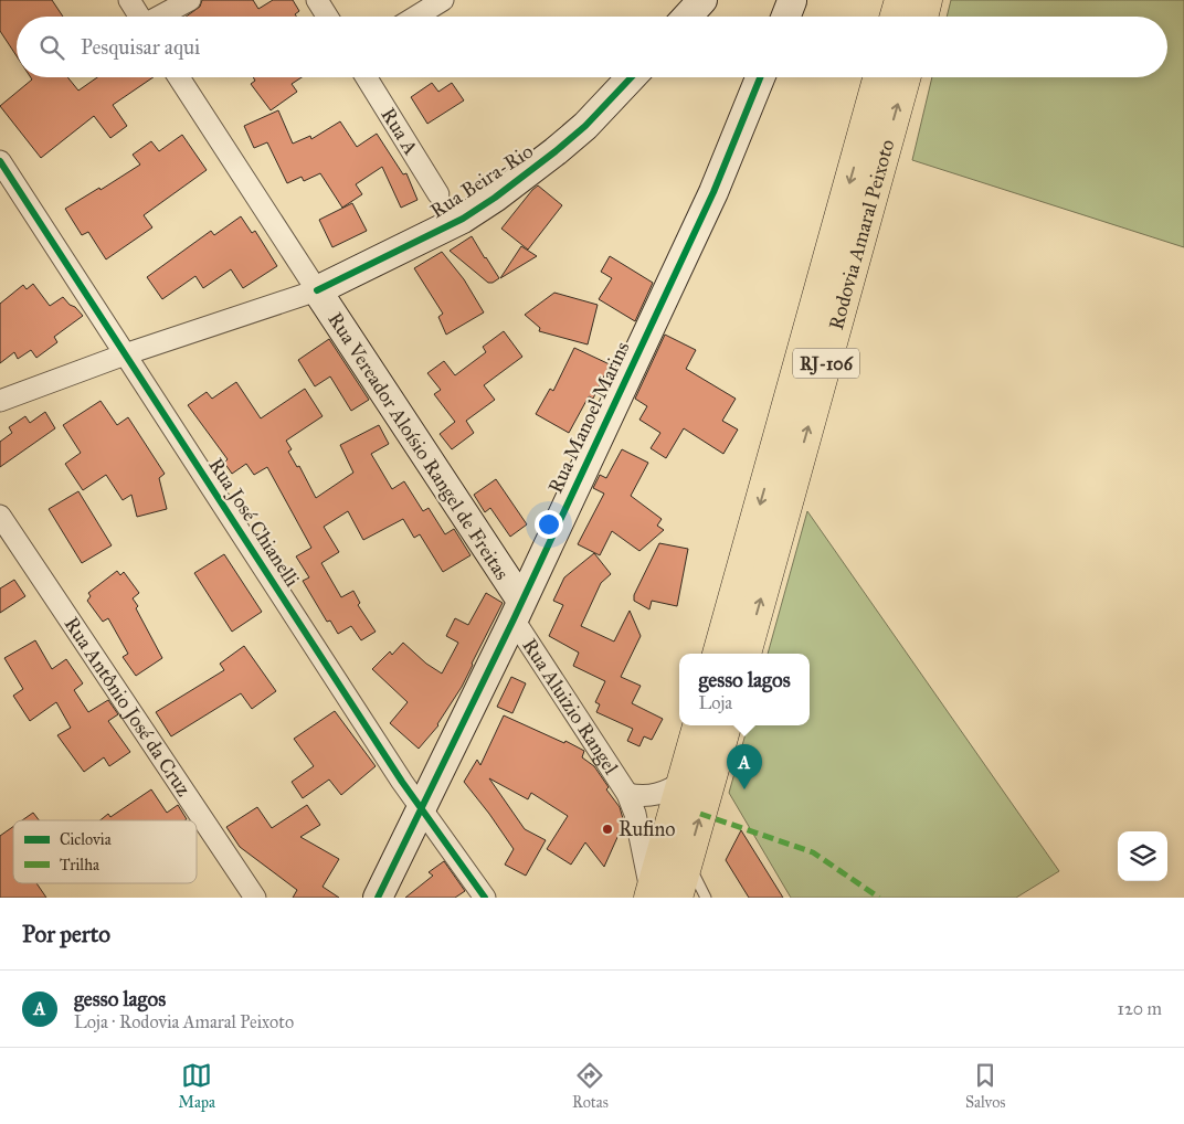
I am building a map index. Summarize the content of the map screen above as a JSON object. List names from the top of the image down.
{
  "streets": {
    "highway": ["Rodovia Amaral Peixoto", "RJ-106"],
    "main road": ["Rua Beira-Rio", "Rua Manoel Marins", "Rua Vereador Aloísio Rangel de Freitas"],
    "street": [
      "Rua A",
      "Rua José Chianelli",
      "Rua Antônio José da Cruz",
      "Rua Aluizio Rangel"
    ]
  },
  "crossings": [
    ["Rua Beira-Rio", "Rua Vereador Aloísio Rangel de Freitas"],
    ["Rua Beira-Rio", "Rua José Chianelli"],
    ["Rua Manoel Marins", "Rua Vereador Aloísio Rangel de Freitas"],
    ["Rua Manoel Marins", "Rua José Chianelli"],
    ["Rua Manoel Marins", "Rua Aluizio Rangel"],
    ["Rua Vereador Aloísio Rangel de Freitas", "Rua Aluizio Rangel"]
  ],
  "places": ["Rufino"],
  "legend": ["Ciclovia", "Trilha"],
  "page": {
    "search": "Pesquisar aqui",
    "popup": ["gesso lagos", "Loja"],
    "pins": "A",
    "heading": "Por perto",
    "list": [
      {
        "mark": "A",
        "name": "gesso lagos",
        "note": "Loja · Rodovia Amaral Peixoto",
        "value": "120 m"
      }
    ],
    "nav": ["Mapa", "Rotas", "Salvos"]
  }
}
